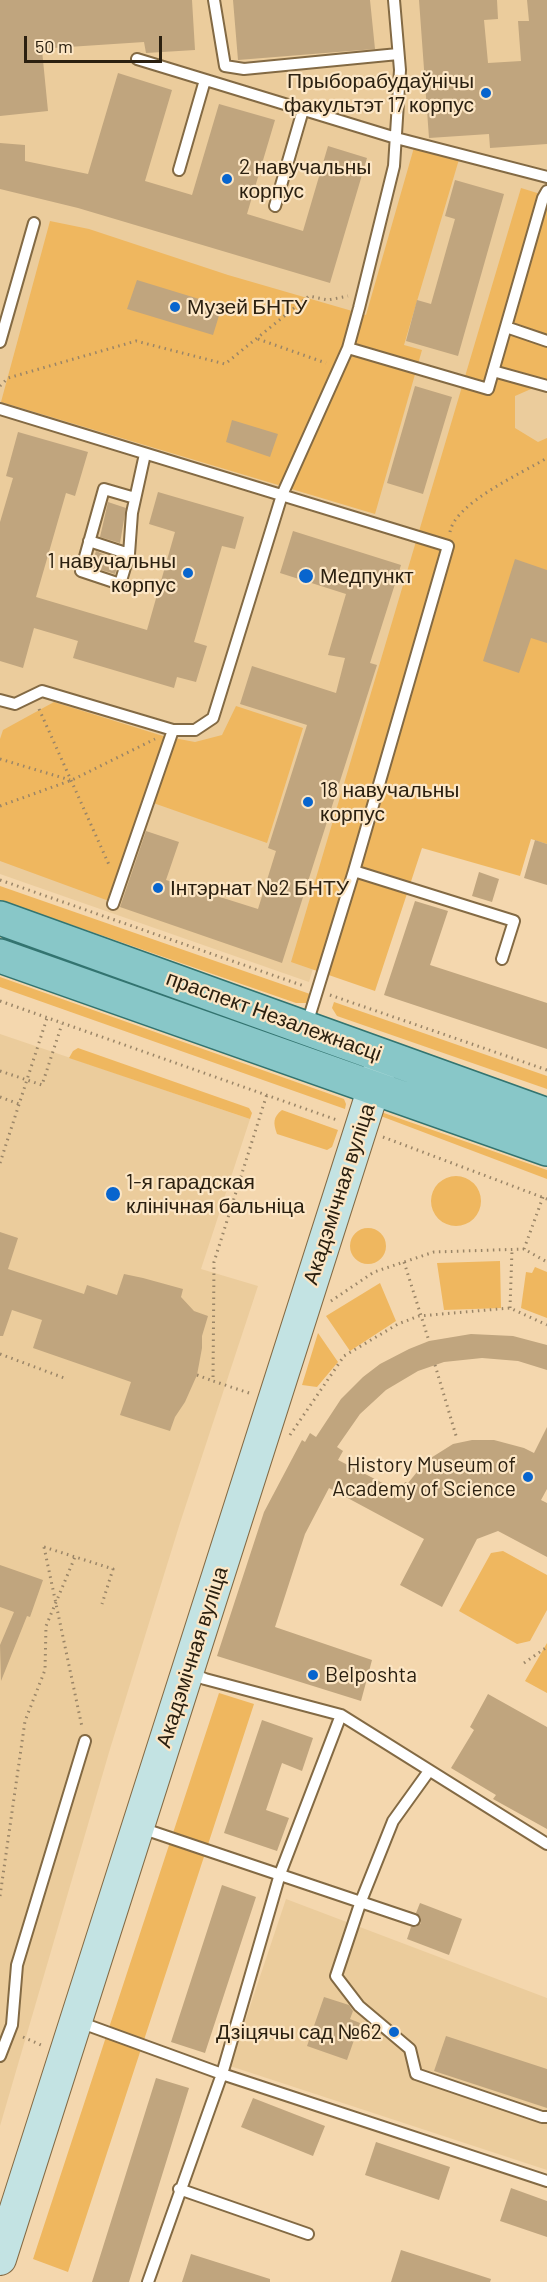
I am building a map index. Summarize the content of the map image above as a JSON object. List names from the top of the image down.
{
  "streets": {
    "main road": ["праспект Незалежнасці"],
    "street": ["Акадэмічная вуліца"]
  },
  "crossings": [
    ["праспект Незалежнасці", "Акадэмічная вуліца"]
  ],
  "places": [
    "Прыборабудаўнічы факультэт 17 корпус",
    "2 навучальны корпус",
    "Музей БНТУ",
    "1 навучальны корпус",
    "Медпункт",
    "18 навучальны корпус",
    "Інтэрнат №2 БНТУ",
    "1-я гарадская клінічная бальніца",
    "History Museum of Academy of Science",
    "Belposhta",
    "Дзіцячы сад №62"
  ],
  "scale_bar": "50 m"
}
